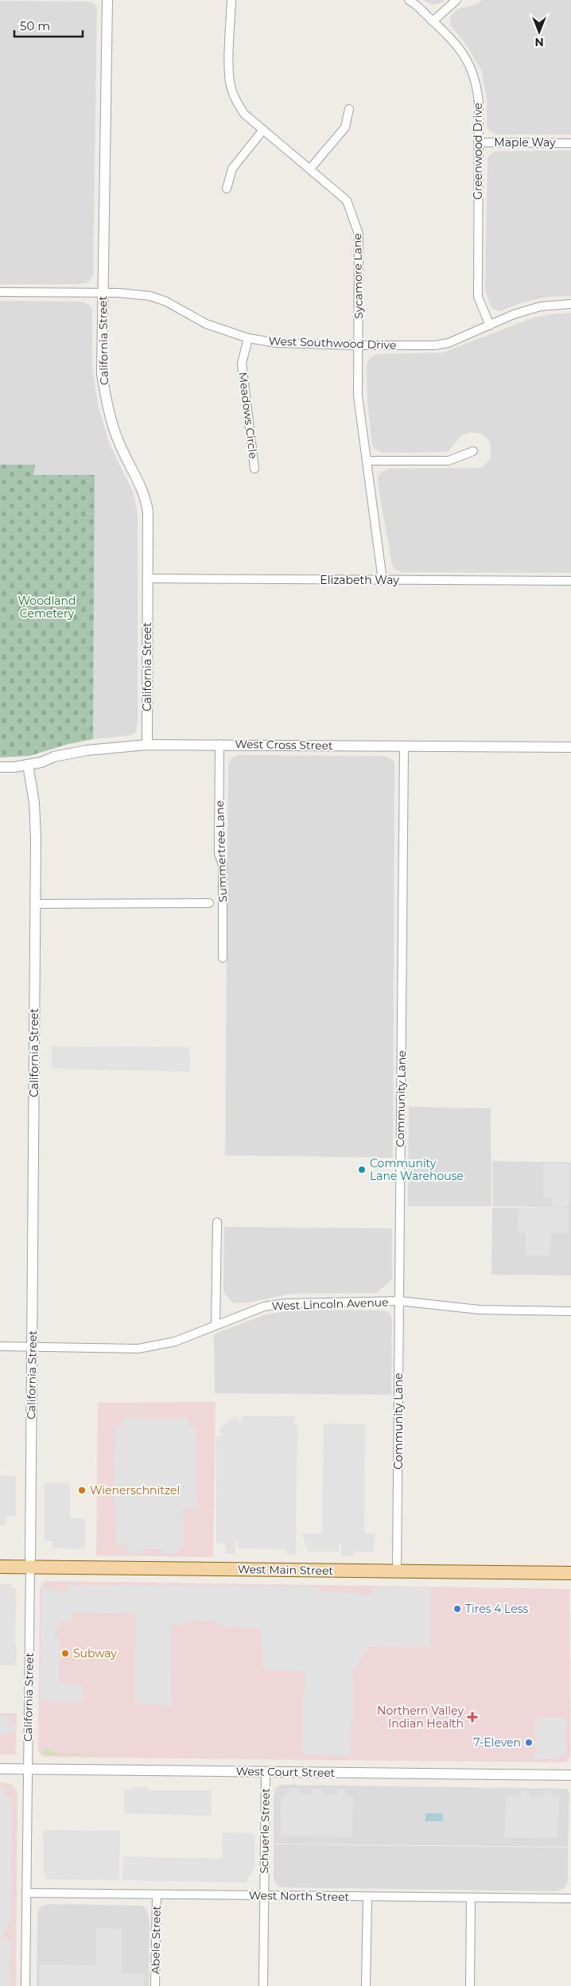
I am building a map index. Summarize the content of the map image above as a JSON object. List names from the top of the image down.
{
  "streets": {
    "main road": ["West Main Street"],
    "street": [
      "Maple Way",
      "Greenwood Drive",
      "Sycamore Lane",
      "California Street",
      "West Southwood Drive",
      "Meadows Circle",
      "Elizabeth Way",
      "West Cross Street",
      "Summertree Lane",
      "Community Lane",
      "West Lincoln Avenue",
      "West Court Street",
      "Schuerle Street",
      "West North Street",
      "Abele Street"
    ]
  },
  "crossings": [
    ["Maple Way", "Greenwood Drive"],
    ["Greenwood Drive", "West Southwood Drive"],
    ["Sycamore Lane", "West Southwood Drive"],
    ["Sycamore Lane", "Elizabeth Way"],
    ["California Street", "West Southwood Drive"],
    ["California Street", "Elizabeth Way"],
    ["California Street", "West Cross Street"],
    ["California Street", "West Lincoln Avenue"],
    ["California Street", "West Main Street"],
    ["California Street", "West Court Street"],
    ["California Street", "West North Street"],
    ["West Southwood Drive", "Meadows Circle"],
    ["West Cross Street", "Summertree Lane"],
    ["West Cross Street", "Community Lane"],
    ["Community Lane", "West Lincoln Avenue"],
    ["Community Lane", "West Main Street"],
    ["West Court Street", "Schuerle Street"],
    ["Schuerle Street", "West North Street"],
    ["West North Street", "Abele Street"]
  ],
  "parks": ["Woodland Cemetery"],
  "places": {
    "other": [
      "Community Lane Warehouse",
      "Wienerschnitzel",
      "Tires 4 Less",
      "Subway",
      "7-Eleven"
    ],
    "health": ["Northern Valley Indian Health"]
  },
  "scale_bar": "50 m",
  "north": "bottom"
}
